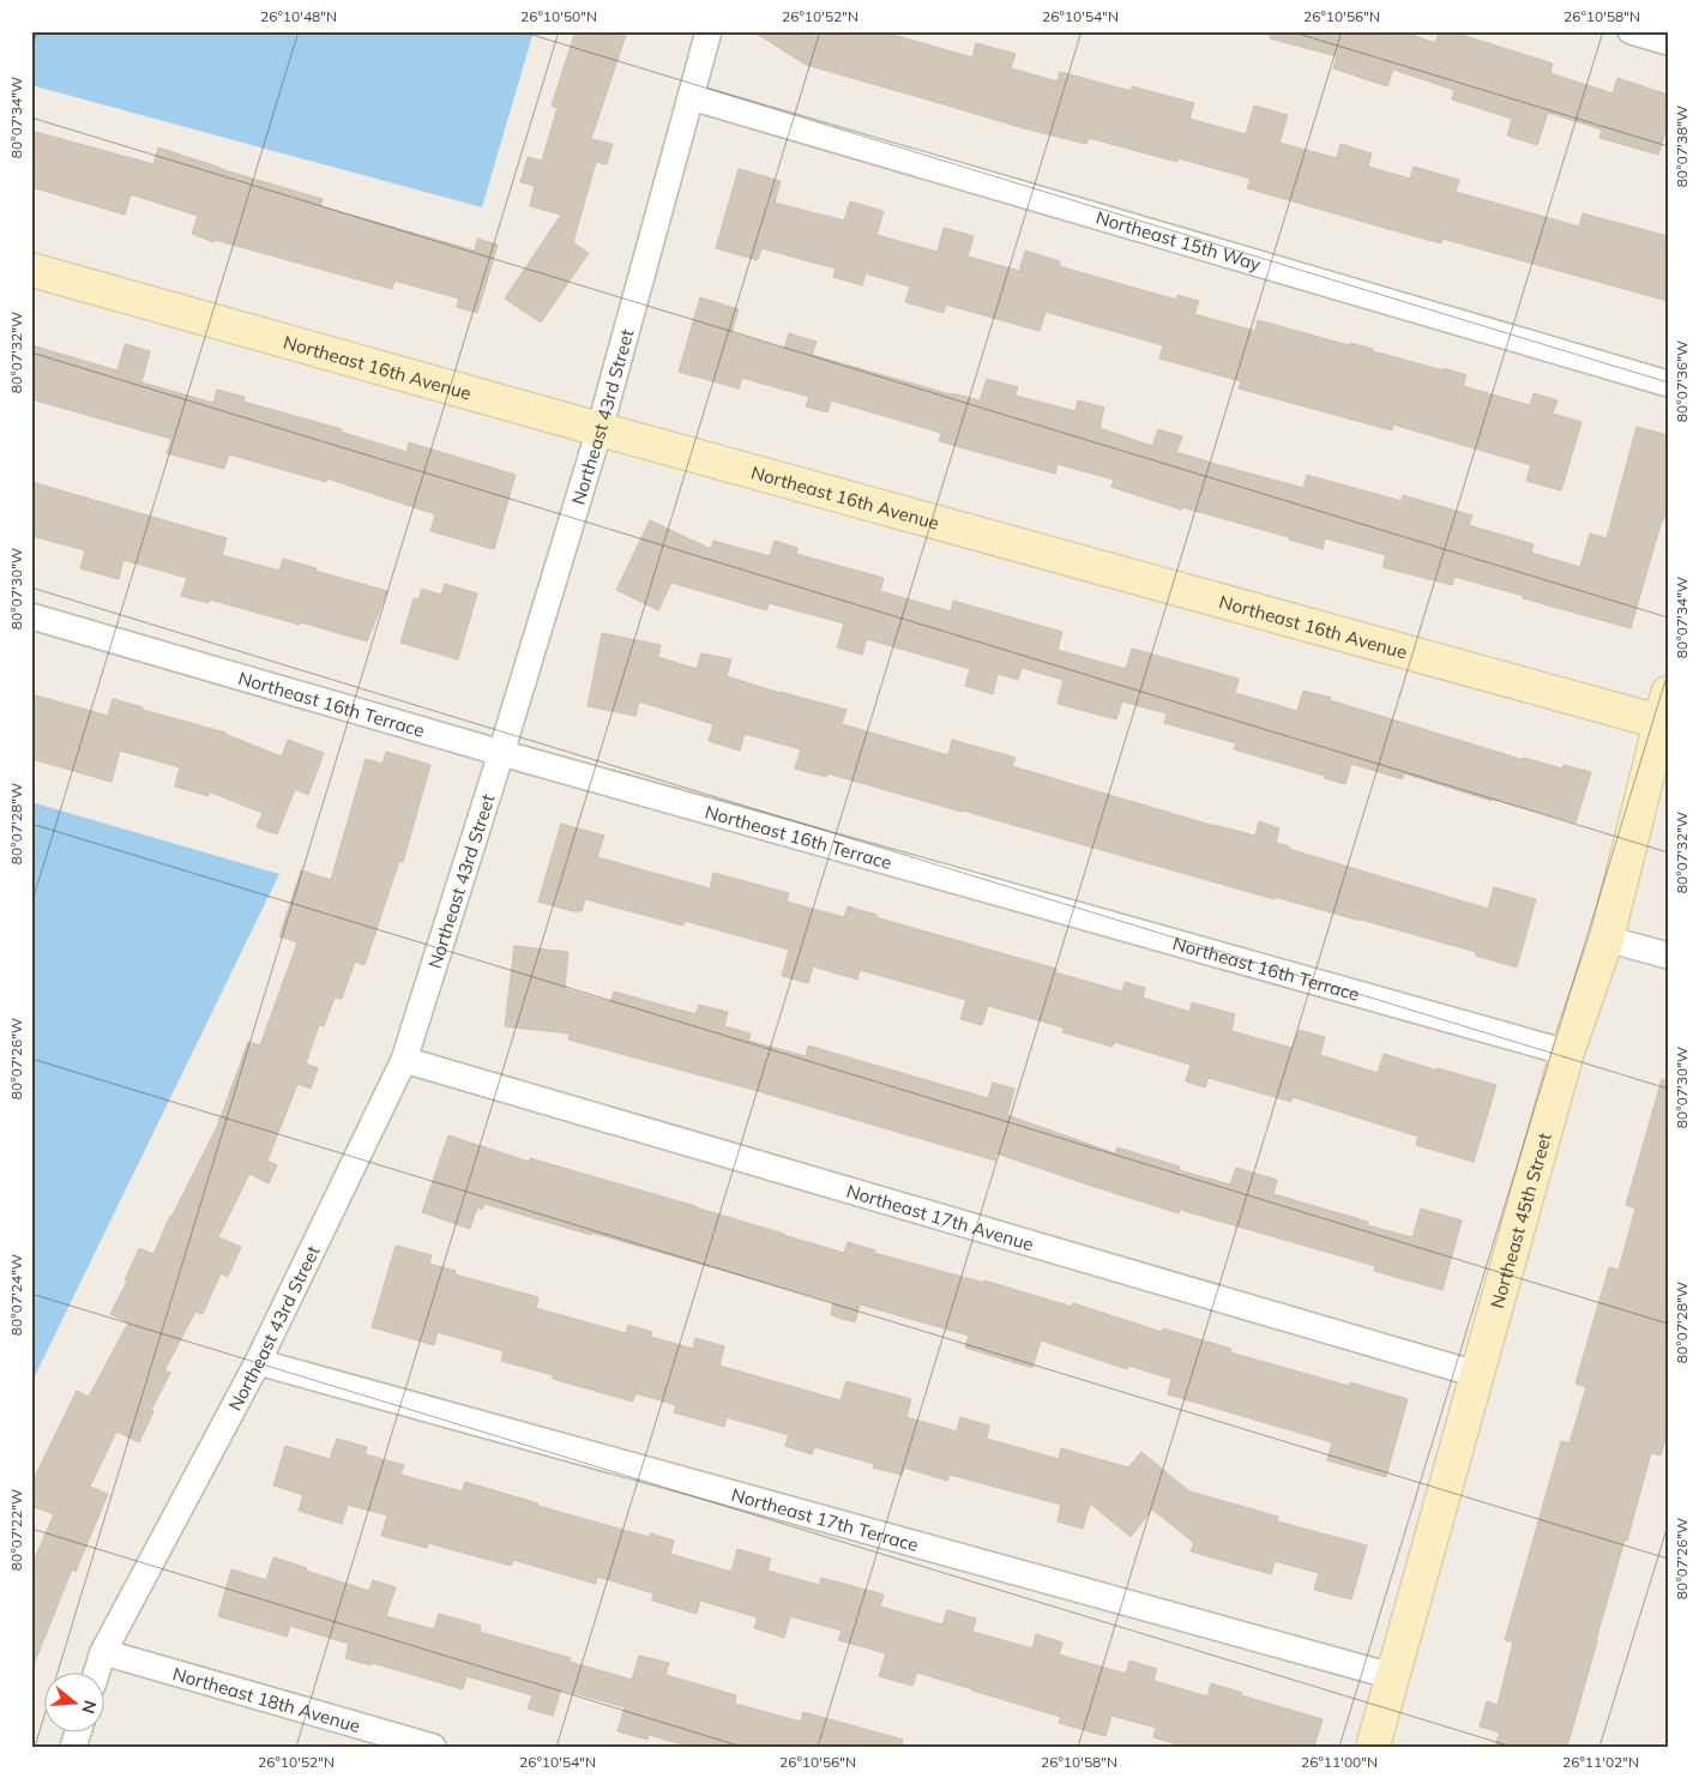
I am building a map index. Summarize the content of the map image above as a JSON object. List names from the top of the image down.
{
  "streets": {
    "street": [
      "Northeast 15th Way",
      "Northeast 16th Avenue",
      "Northeast 43rd Street",
      "Northeast 16th Terrace",
      "Northeast 17th Avenue",
      "Northeast 45th Street",
      "Northeast 17th Terrace",
      "Northeast 18th Avenue"
    ]
  },
  "crossings": [
    ["Northeast 15th Way", "Northeast 43rd Street"],
    ["Northeast 16th Avenue", "Northeast 43rd Street"],
    ["Northeast 16th Avenue", "Northeast 45th Street"],
    ["Northeast 43rd Street", "Northeast 16th Terrace"],
    ["Northeast 43rd Street", "Northeast 17th Avenue"],
    ["Northeast 43rd Street", "Northeast 17th Terrace"],
    ["Northeast 43rd Street", "Northeast 18th Avenue"],
    ["Northeast 16th Terrace", "Northeast 45th Street"],
    ["Northeast 17th Avenue", "Northeast 45th Street"],
    ["Northeast 45th Street", "Northeast 17th Terrace"]
  ],
  "north": "right",
  "coordinates": [
    "26°10'48\"N",
    "26°10'50\"N",
    "26°10'52\"N",
    "26°10'54\"N",
    "26°10'56\"N",
    "26°10'58\"N",
    "80°07'34\"W",
    "80°07'38\"W",
    "80°07'32\"W",
    "80°07'36\"W",
    "80°07'30\"W",
    "80°07'28\"W",
    "80°07'26\"W",
    "80°07'24\"W",
    "80°07'22\"W",
    "26°11'00\"N",
    "26°11'02\"N"
  ]
}
